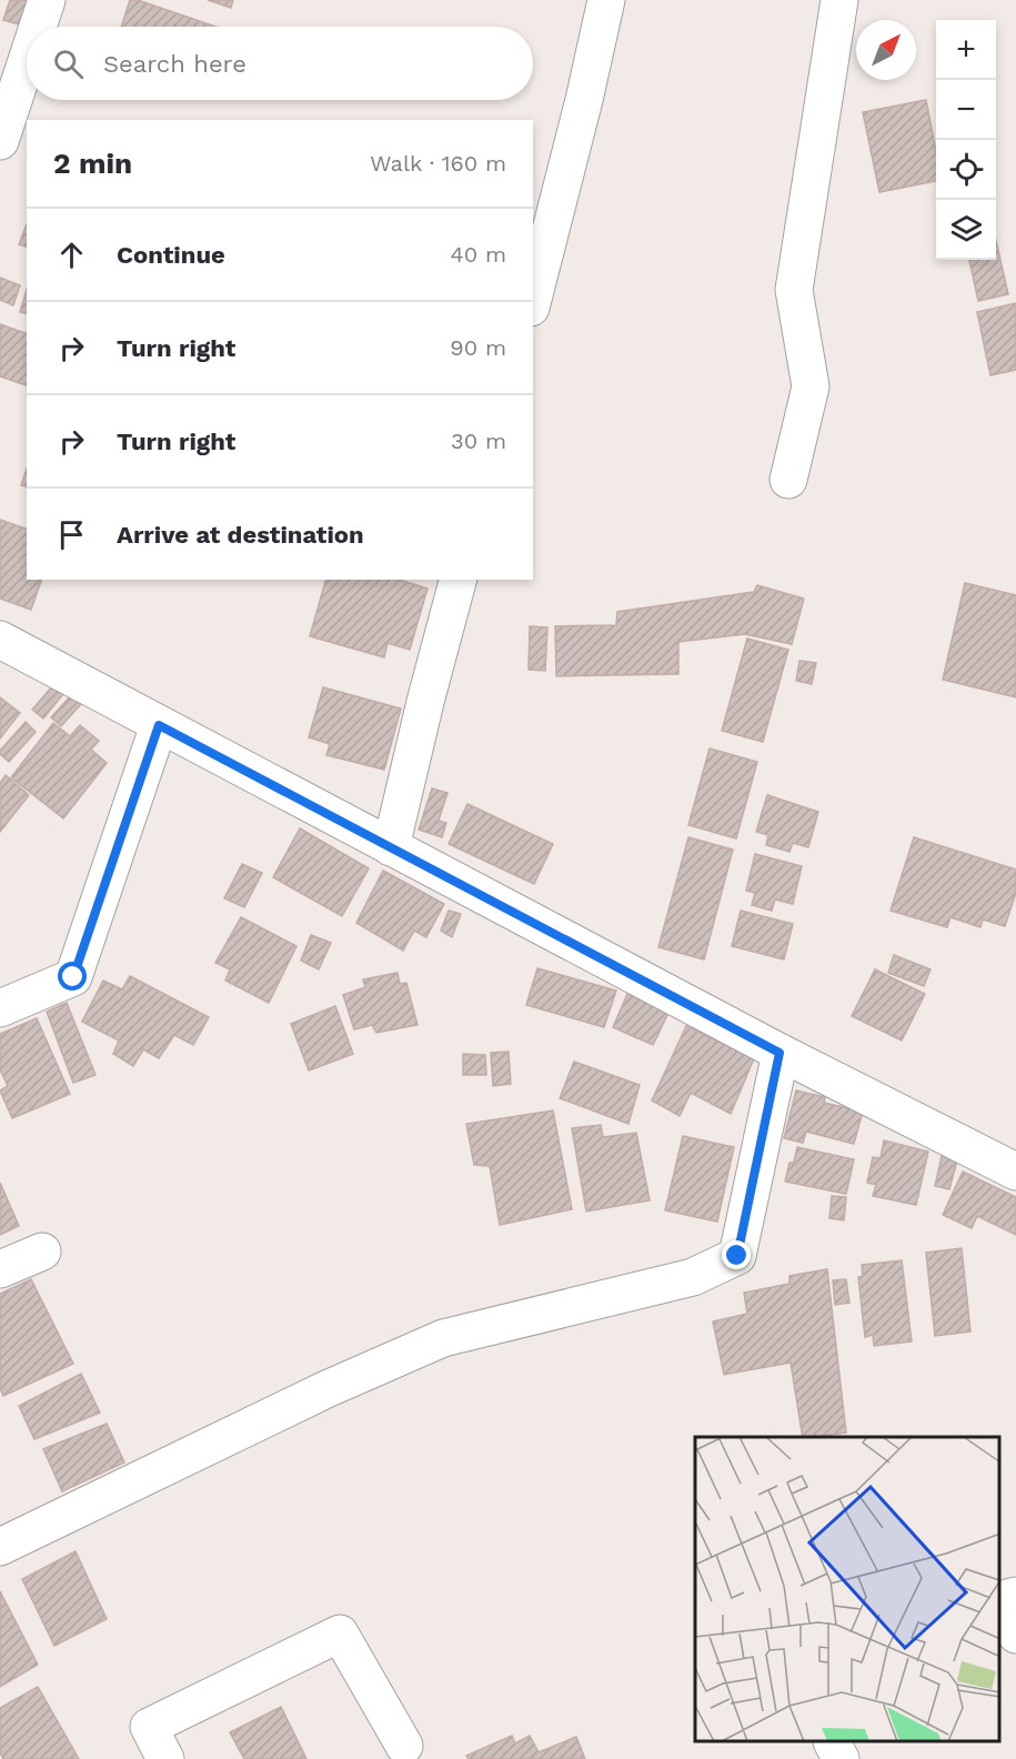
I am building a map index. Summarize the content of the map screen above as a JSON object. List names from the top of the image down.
{
  "north": "top right",
  "page": {
    "map_buttons": ["+", "−"],
    "search": "Search here",
    "heading": ["2 min", "Walk · 160 m"],
    "list": [
      ["Continue", "40 m"],
      ["Turn right", "90 m"],
      ["Turn right", "30 m"],
      "Arrive at destination"
    ]
  }
}
